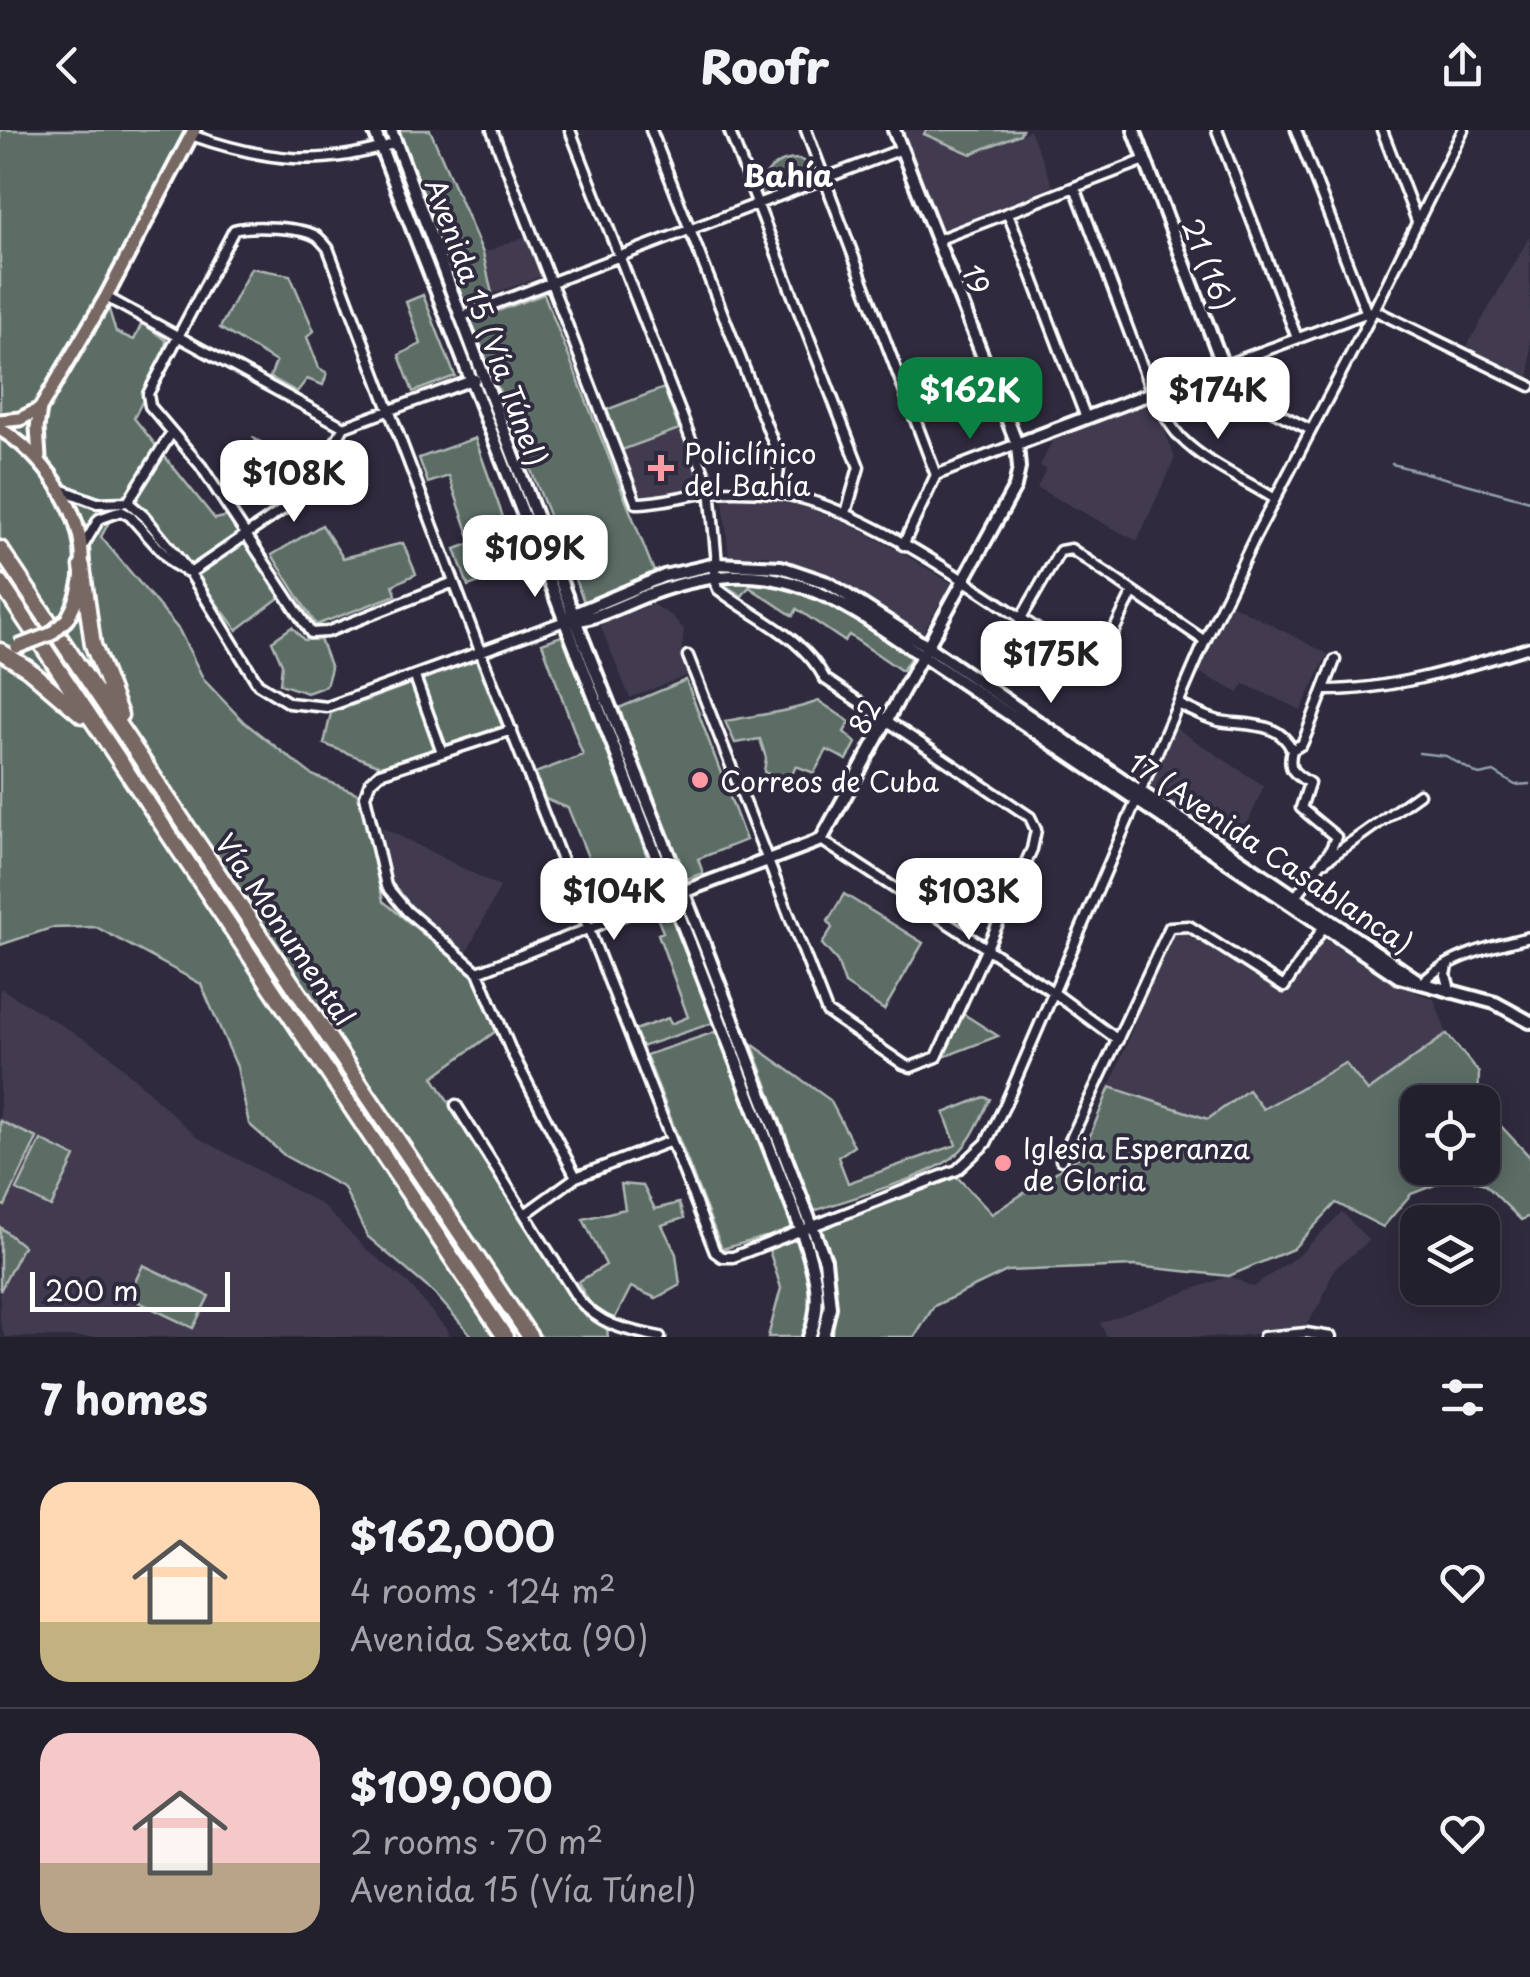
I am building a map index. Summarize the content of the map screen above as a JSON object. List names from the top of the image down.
{
  "streets": {
    "highway": ["Vía Monumental"],
    "main road": [
      "21 (16)",
      "19",
      "Avenida 15 (Vía Túnel)",
      "82",
      "17 (Avenida Casablanca)"
    ]
  },
  "crossings": [
    ["19", "82"],
    ["Avenida 15 (Vía Túnel)", "17 (Avenida Casablanca)"],
    ["82", "17 (Avenida Casablanca)"]
  ],
  "districts": ["Bahía"],
  "places": {
    "health": ["Policlínico del Bahía"],
    "other": ["Correos de Cuba", "Iglesia Esperanza de Gloria"]
  },
  "scale_bar": "200 m",
  "page": {
    "header": "Roofr",
    "price": [
      "$162K",
      "$174K",
      "$108K",
      "$109K",
      "$175K",
      "$104K",
      "$103K"
    ],
    "scale": "200 m",
    "heading": "7 homes",
    "list": [
      {
        "name": "$162,000",
        "note": "4 rooms · 124 m² · Avenida Sexta (90)"
      },
      {
        "name": "$109,000",
        "note": "2 rooms · 70 m² · Avenida 15 (Vía Túnel)"
      }
    ]
  }
}
